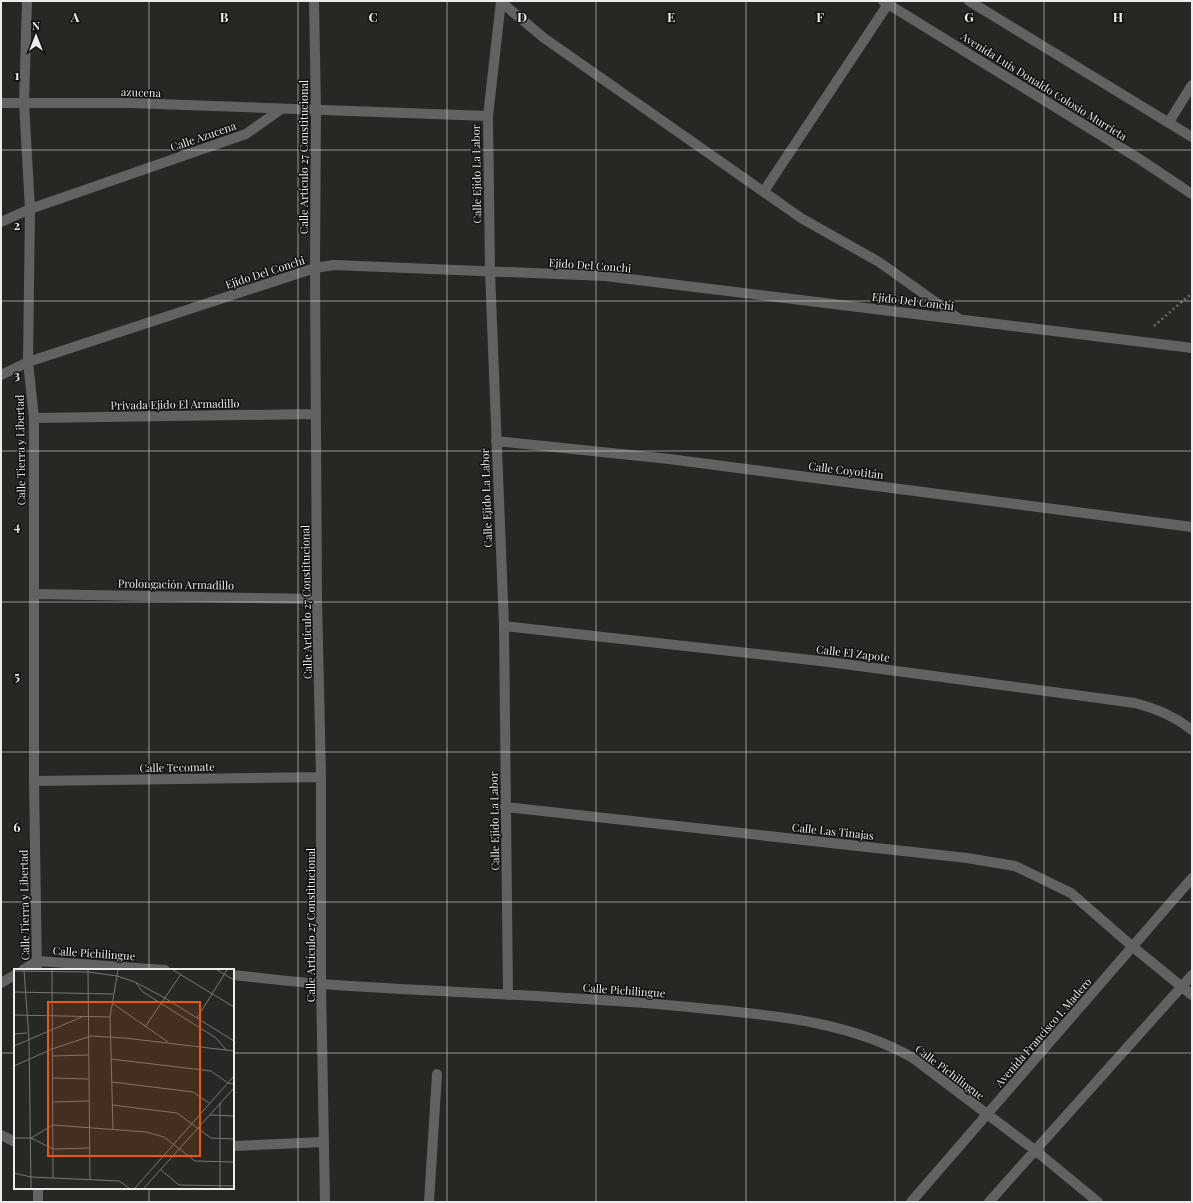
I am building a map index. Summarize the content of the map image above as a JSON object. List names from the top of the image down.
{
  "streets": {
    "street": [
      "Avenida Luis Donaldo Colosio Murrieta",
      "azucena",
      "Calle Azucena",
      "Calle Artículo 27 Constitucional",
      "Calle Ejido La Labor",
      "Ejido Del Conchi",
      "Privada Ejido El Armadillo",
      "Calle Tierra y Libertad",
      "Calle Coyotitán",
      "Prolongación Armadillo",
      "Calle El Zapote",
      "Calle Tecomate",
      "Calle Las Tinajas",
      "Calle Pichilingue",
      "Avenida Francisco I. Madero"
    ]
  },
  "crossings": [
    ["azucena", "Calle Azucena"],
    ["azucena", "Calle Tierra y Libertad"],
    ["Calle Azucena", "Calle Tierra y Libertad"],
    ["Calle Artículo 27 Constitucional", "Ejido Del Conchi"],
    ["Calle Artículo 27 Constitucional", "Privada Ejido El Armadillo"],
    ["Calle Artículo 27 Constitucional", "Prolongación Armadillo"],
    ["Calle Artículo 27 Constitucional", "Calle Tecomate"],
    ["Calle Artículo 27 Constitucional", "Calle Pichilingue"],
    ["Calle Ejido La Labor", "Ejido Del Conchi"],
    ["Calle Ejido La Labor", "Calle Coyotitán"],
    ["Calle Ejido La Labor", "Calle El Zapote"],
    ["Calle Ejido La Labor", "Calle Las Tinajas"],
    ["Calle Ejido La Labor", "Calle Pichilingue"],
    ["Ejido Del Conchi", "Calle Tierra y Libertad"],
    ["Privada Ejido El Armadillo", "Calle Tierra y Libertad"],
    ["Calle Tierra y Libertad", "Prolongación Armadillo"],
    ["Calle Tierra y Libertad", "Calle Tecomate"],
    ["Calle Tierra y Libertad", "Calle Pichilingue"],
    ["Calle Las Tinajas", "Avenida Francisco I. Madero"],
    ["Calle Pichilingue", "Avenida Francisco I. Madero"]
  ],
  "north": "top",
  "grid": {
    "columns": [
      "A",
      "B",
      "C",
      "D",
      "E",
      "F",
      "G",
      "H"
    ],
    "rows": [
      "1",
      "2",
      "3",
      "4",
      "5",
      "6"
    ]
  }
}
